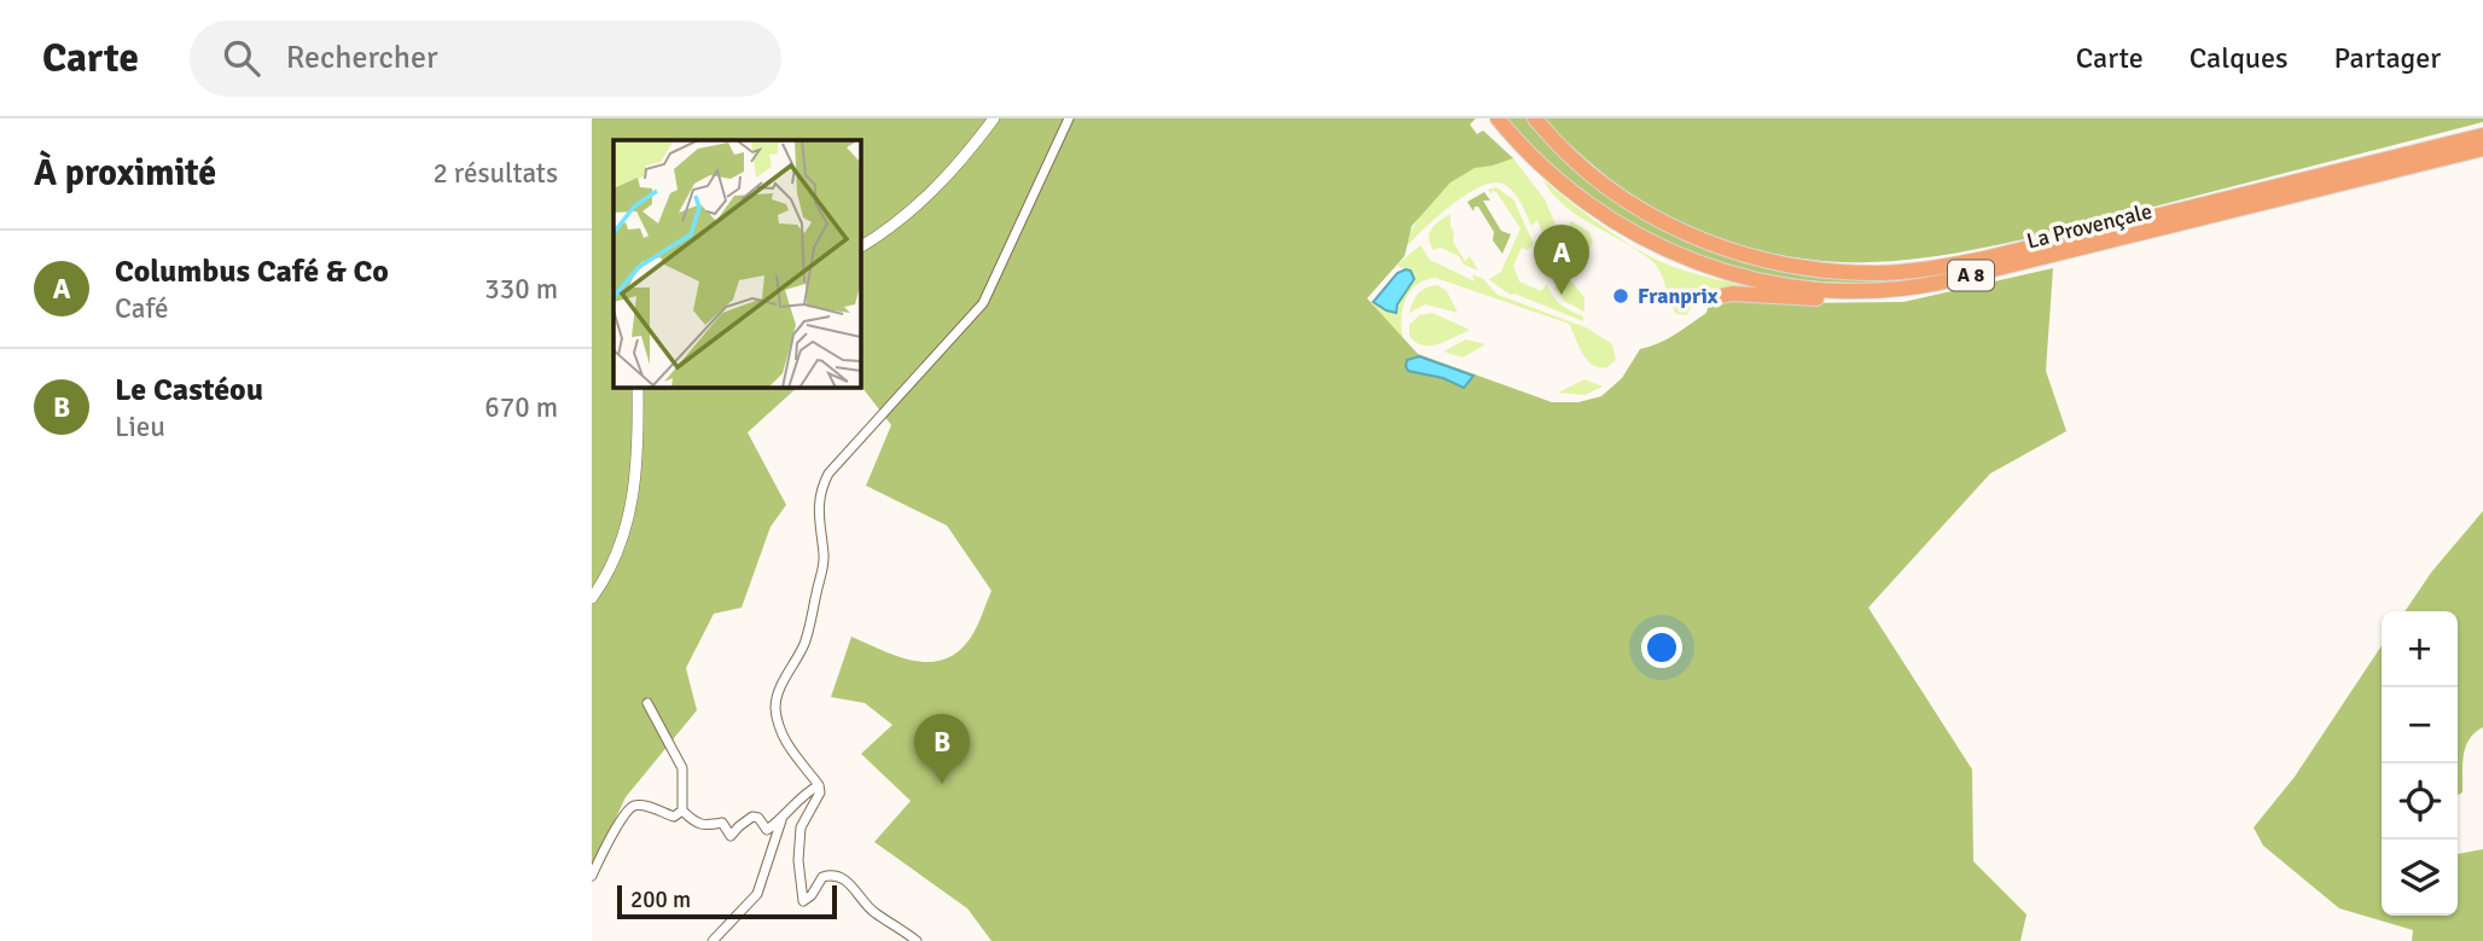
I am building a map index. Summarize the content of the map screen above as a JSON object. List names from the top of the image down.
{
  "streets": {
    "highway": ["La Provençale", "A 8"]
  },
  "places": ["Franprix"],
  "scale_bar": "200 m",
  "page": {
    "header": "Carte",
    "search": "Rechercher",
    "nav": ["Carte", "Calques", "Partager"],
    "heading": ["À proximité", "2 résultats"],
    "pins": ["A", "B"],
    "list": [
      {
        "mark": "A",
        "name": "Columbus Café & Co",
        "note": "Café",
        "value": "330 m"
      },
      {
        "mark": "B",
        "name": "Le Castéou",
        "note": "Lieu",
        "value": "670 m"
      }
    ],
    "map_buttons": ["+", "−"],
    "scale": "200 m"
  }
}
